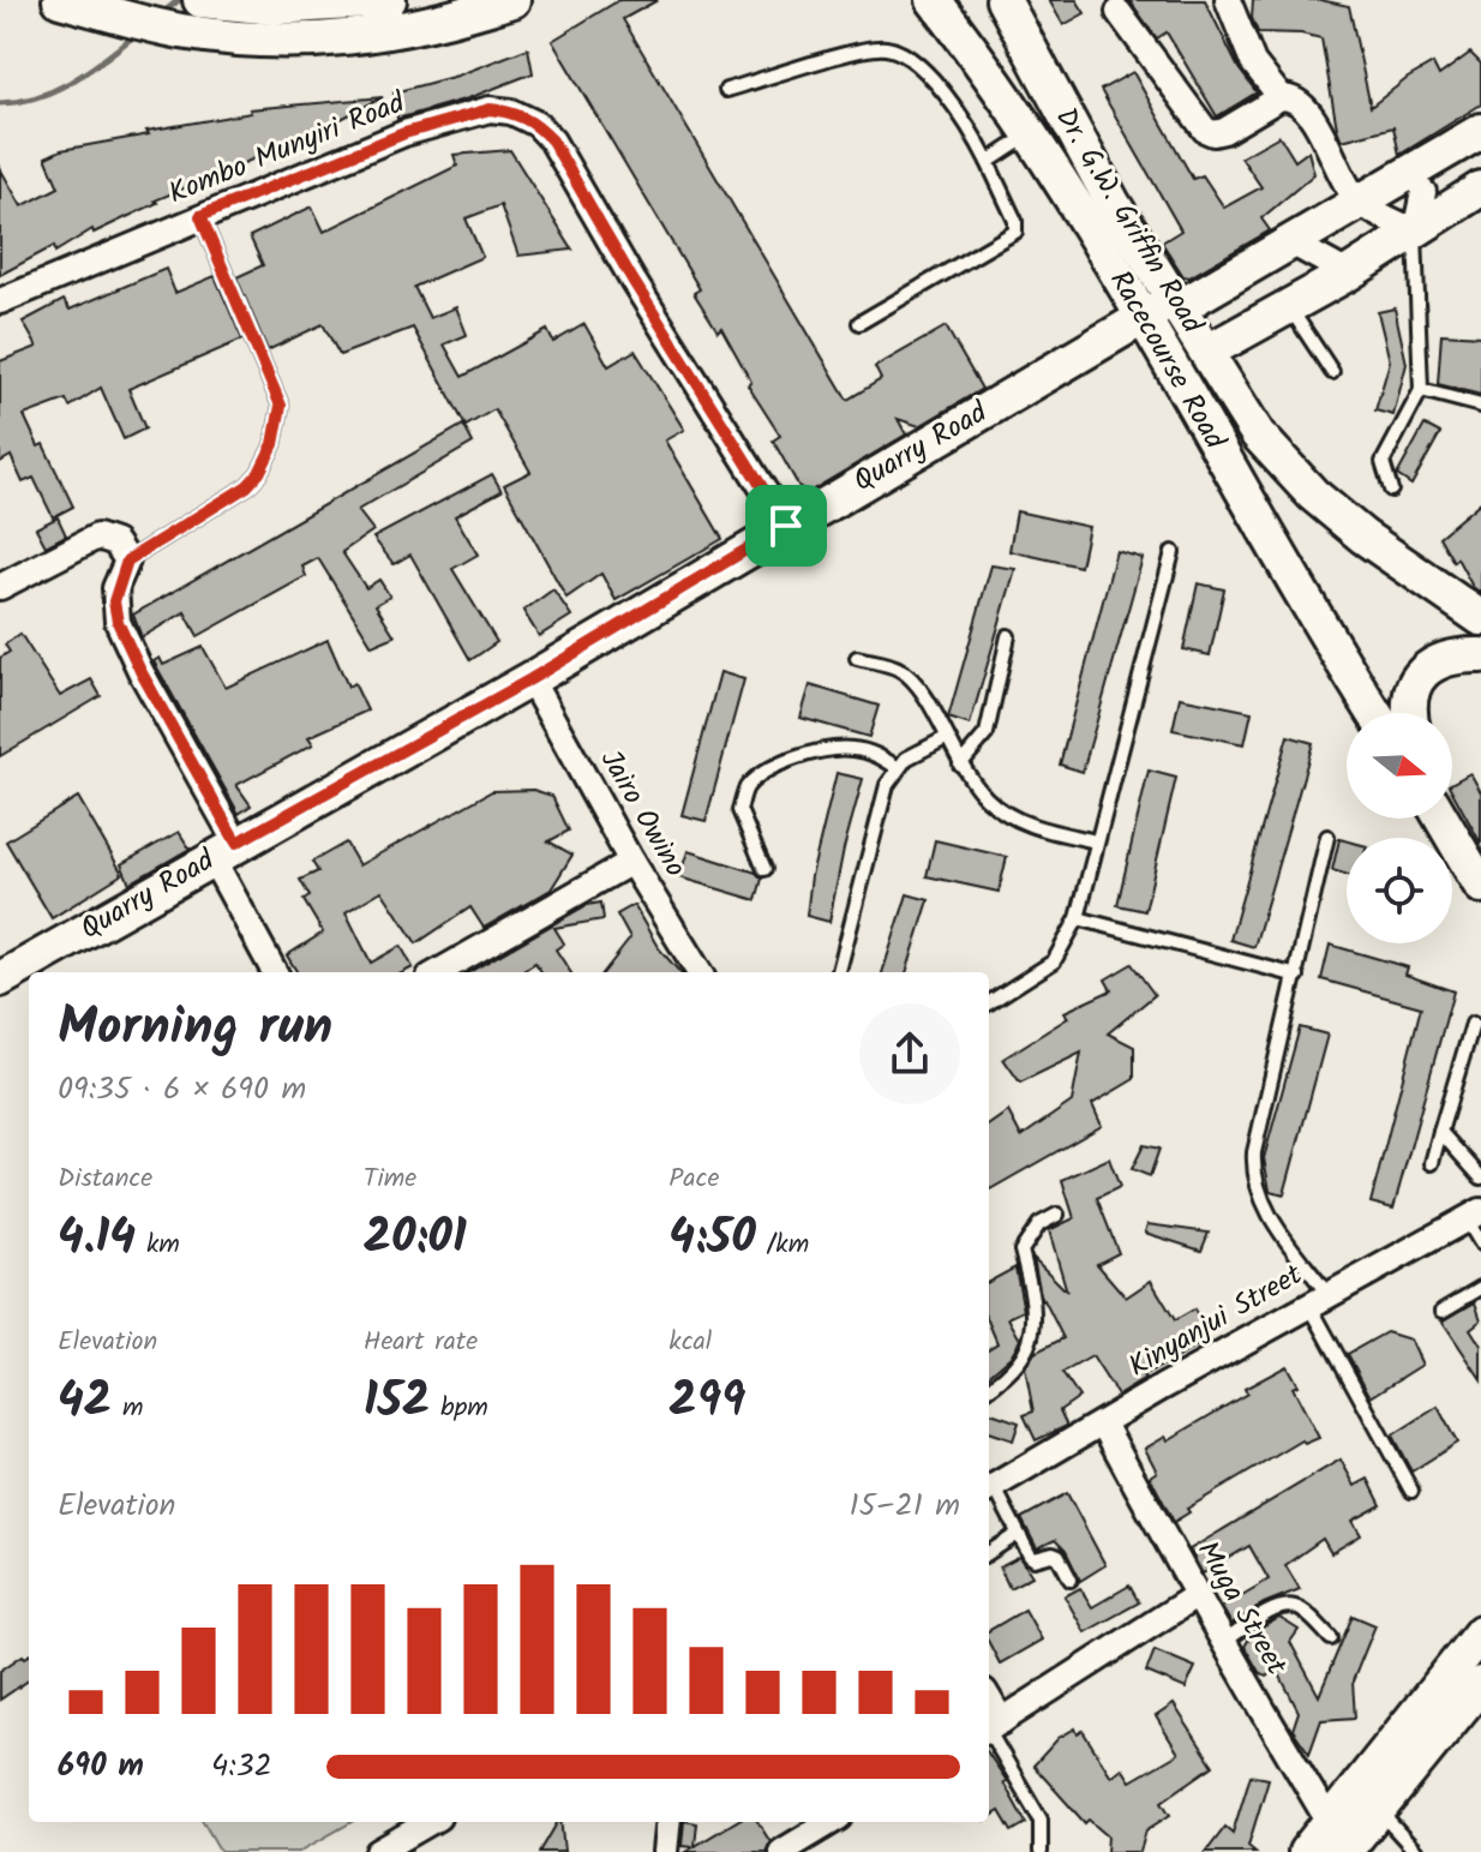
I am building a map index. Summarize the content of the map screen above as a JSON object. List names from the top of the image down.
{
  "streets": {
    "main road": ["Dr. G.W. Griffin Road", "Racecourse Road", "Quarry Road"],
    "street": [
      "Kombo Munyiri Road",
      "Jairo Owino",
      "Kinyanjui Street",
      "Muga Street"
    ]
  },
  "crossings": [
    ["Kombo Munyiri Road", "Quarry Road"],
    ["Dr. G.W. Griffin Road", "Quarry Road"],
    ["Racecourse Road", "Quarry Road"],
    ["Quarry Road", "Jairo Owino"],
    ["Kinyanjui Street", "Muga Street"]
  ],
  "north": "right",
  "page": {
    "heading": ["Morning run", "09:35 · 6 × 690 m"],
    "stats": [
      ["Distance", "4.14 km"],
      ["Time", "20:01"],
      ["Pace", "4:50 /km"],
      ["Elevation", "42 m"],
      ["Heart rate", "152 bpm"],
      ["kcal", "299"]
    ],
    "chart": ["Elevation", "15–21 m"],
    "list": [
      {
        "name": "690 m",
        "note": "4:32"
      }
    ]
  }
}
